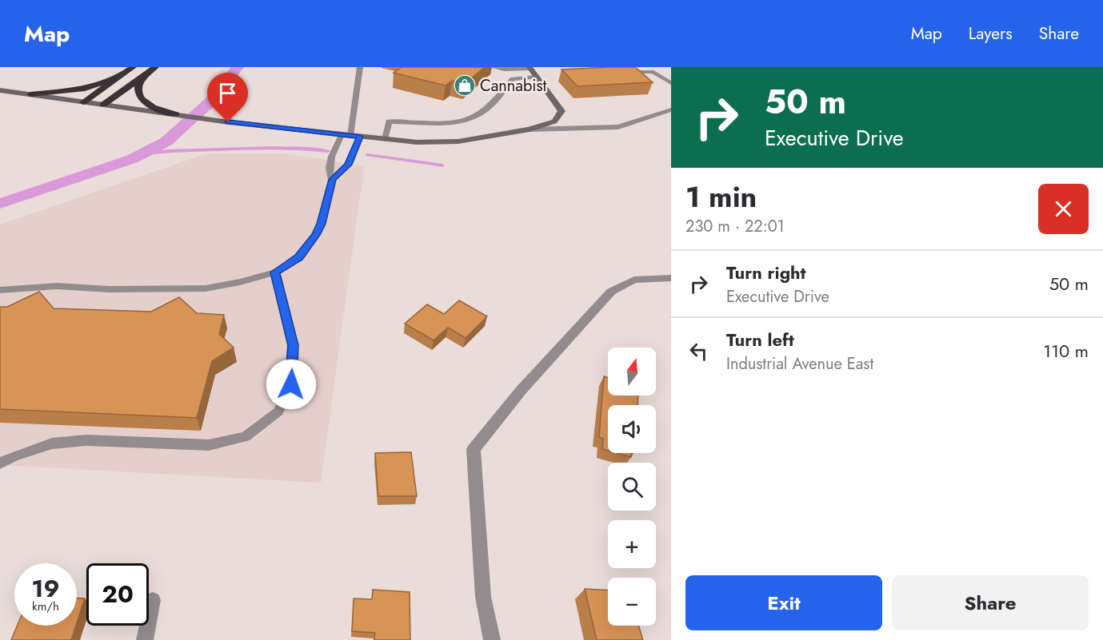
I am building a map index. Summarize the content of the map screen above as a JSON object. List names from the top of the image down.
{
  "places": {
    "shop": ["Cannabist"]
  },
  "north": "top",
  "page": {
    "header": "Map",
    "nav": ["Map", "Layers", "Share"],
    "turn": ["50 m", "Executive Drive"],
    "heading": ["1 min", "230 m · 22:01"],
    "list": [
      {
        "name": "Turn right",
        "note": "Executive Drive",
        "value": "50 m"
      },
      {
        "name": "Turn left",
        "note": "Industrial Avenue East",
        "value": "110 m"
      }
    ],
    "map_buttons": ["+", "−"],
    "speed": "19 km/h",
    "limit": "20",
    "buttons": ["Exit", "Share"]
  }
}
